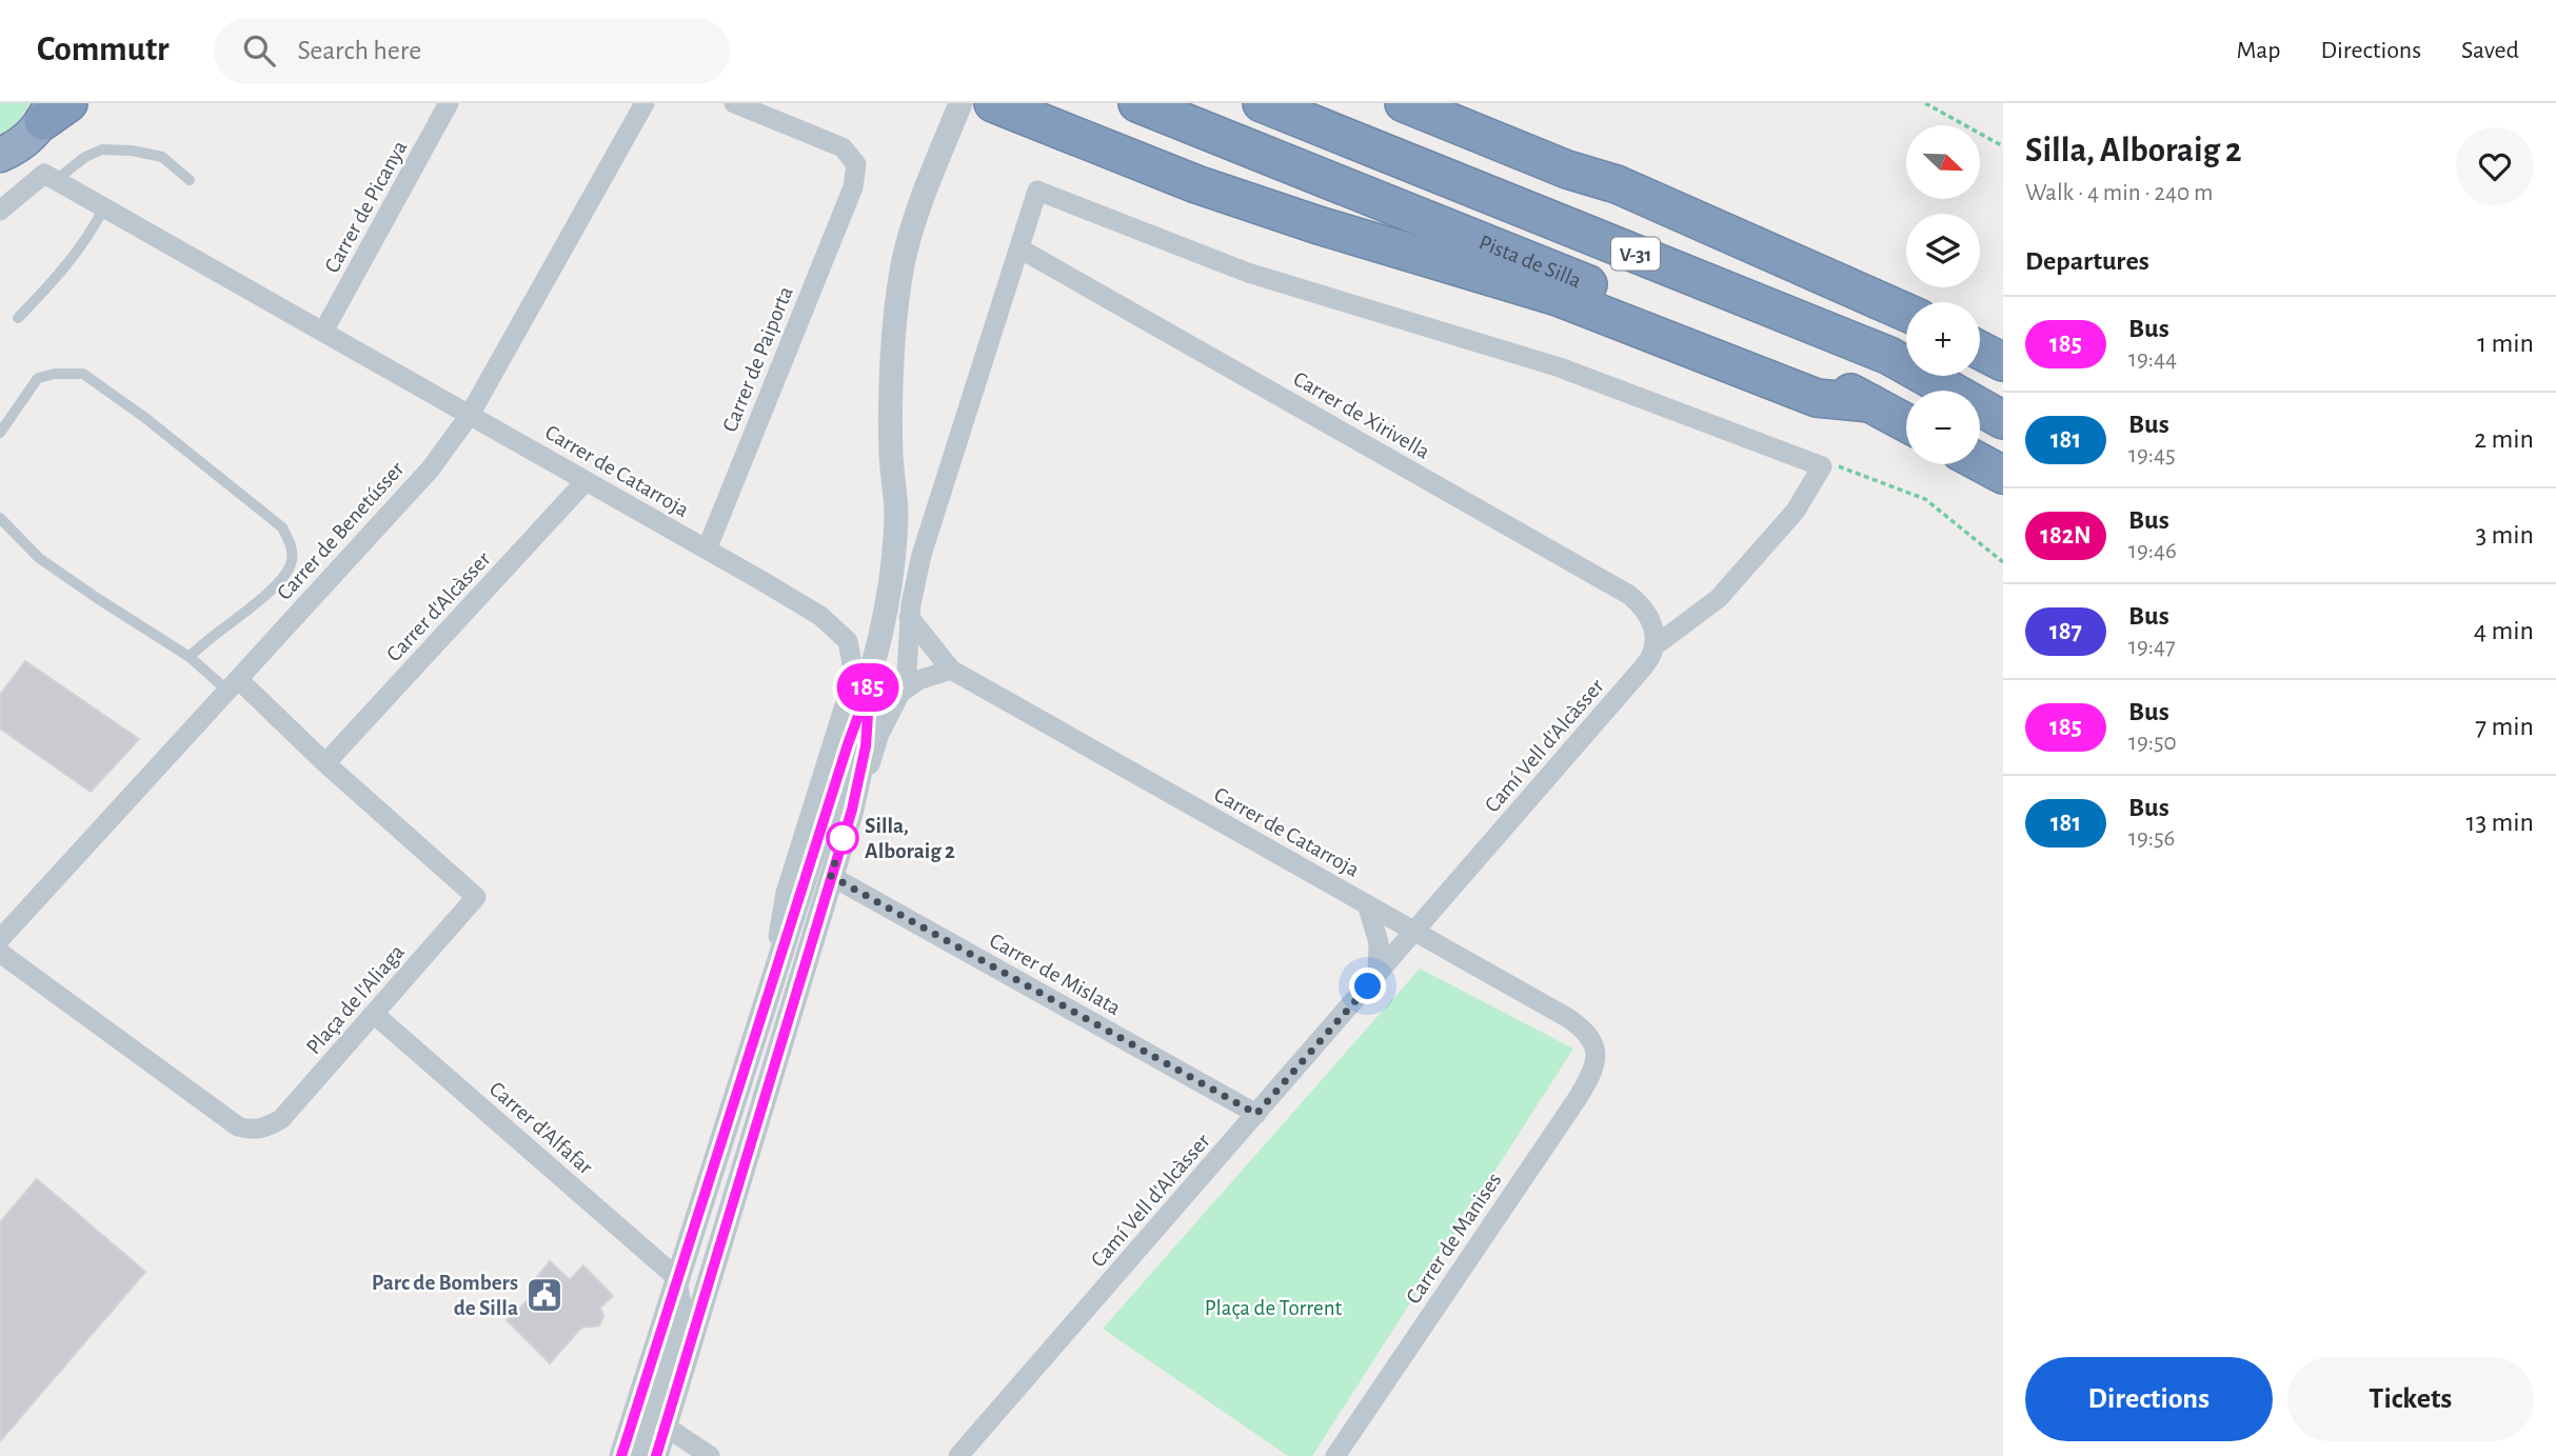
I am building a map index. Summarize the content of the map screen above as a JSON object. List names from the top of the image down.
{
  "streets": {
    "highway": ["V-31", "Pista de Silla"],
    "street": [
      "Carrer de Picanya",
      "Carrer de Paiporta",
      "Carrer de Xirivella",
      "Carrer de Catarroja",
      "Carrer de Benetússer",
      "Carrer d'Alcàsser",
      "Camí Vell d'Alcàsser",
      "Carrer de Mislata",
      "Plaça de l'Aliaga",
      "Carrer d'Alfafar",
      "Carrer de Manises"
    ]
  },
  "crossings": [
    ["Carrer de Picanya", "Carrer de Catarroja"],
    ["Carrer de Paiporta", "Carrer de Catarroja"],
    ["Carrer de Xirivella", "Camí Vell d'Alcàsser"],
    ["Carrer de Catarroja", "Carrer de Benetússer"],
    ["Carrer de Catarroja", "Carrer d'Alcàsser"],
    ["Carrer de Catarroja", "Camí Vell d'Alcàsser"],
    ["Carrer de Catarroja", "Carrer de Manises"],
    ["Carrer de Benetússer", "Plaça de l'Aliaga"],
    ["Carrer d'Alcàsser", "Plaça de l'Aliaga"],
    ["Camí Vell d'Alcàsser", "Carrer de Mislata"],
    ["Plaça de l'Aliaga", "Carrer d'Alfafar"]
  ],
  "parks": ["Plaça de Torrent"],
  "places": {
    "other": ["Silla, Alboraig 2"],
    "public building": ["Parc de Bombers de Silla"]
  },
  "lines": ["bus line 185"],
  "north": "bottom right",
  "page": {
    "header": "Commutr",
    "search": "Search here",
    "nav": ["Map", "Directions", "Saved"],
    "on_map": "185",
    "heading": [
      ["Silla, Alboraig 2", "Walk · 4 min · 240 m"],
      "Departures"
    ],
    "map_buttons": ["+", "−"],
    "list": [
      {
        "mark": "185",
        "name": "Bus",
        "note": "19:44",
        "value": "1 min"
      },
      {
        "mark": "181",
        "name": "Bus",
        "note": "19:45",
        "value": "2 min"
      },
      {
        "mark": "182N",
        "name": "Bus",
        "note": "19:46",
        "value": "3 min"
      },
      {
        "mark": "187",
        "name": "Bus",
        "note": "19:47",
        "value": "4 min"
      },
      {
        "mark": "185",
        "name": "Bus",
        "note": "19:50",
        "value": "7 min"
      },
      {
        "mark": "181",
        "name": "Bus",
        "note": "19:56",
        "value": "13 min"
      }
    ],
    "buttons": ["Directions", "Tickets"]
  }
}
